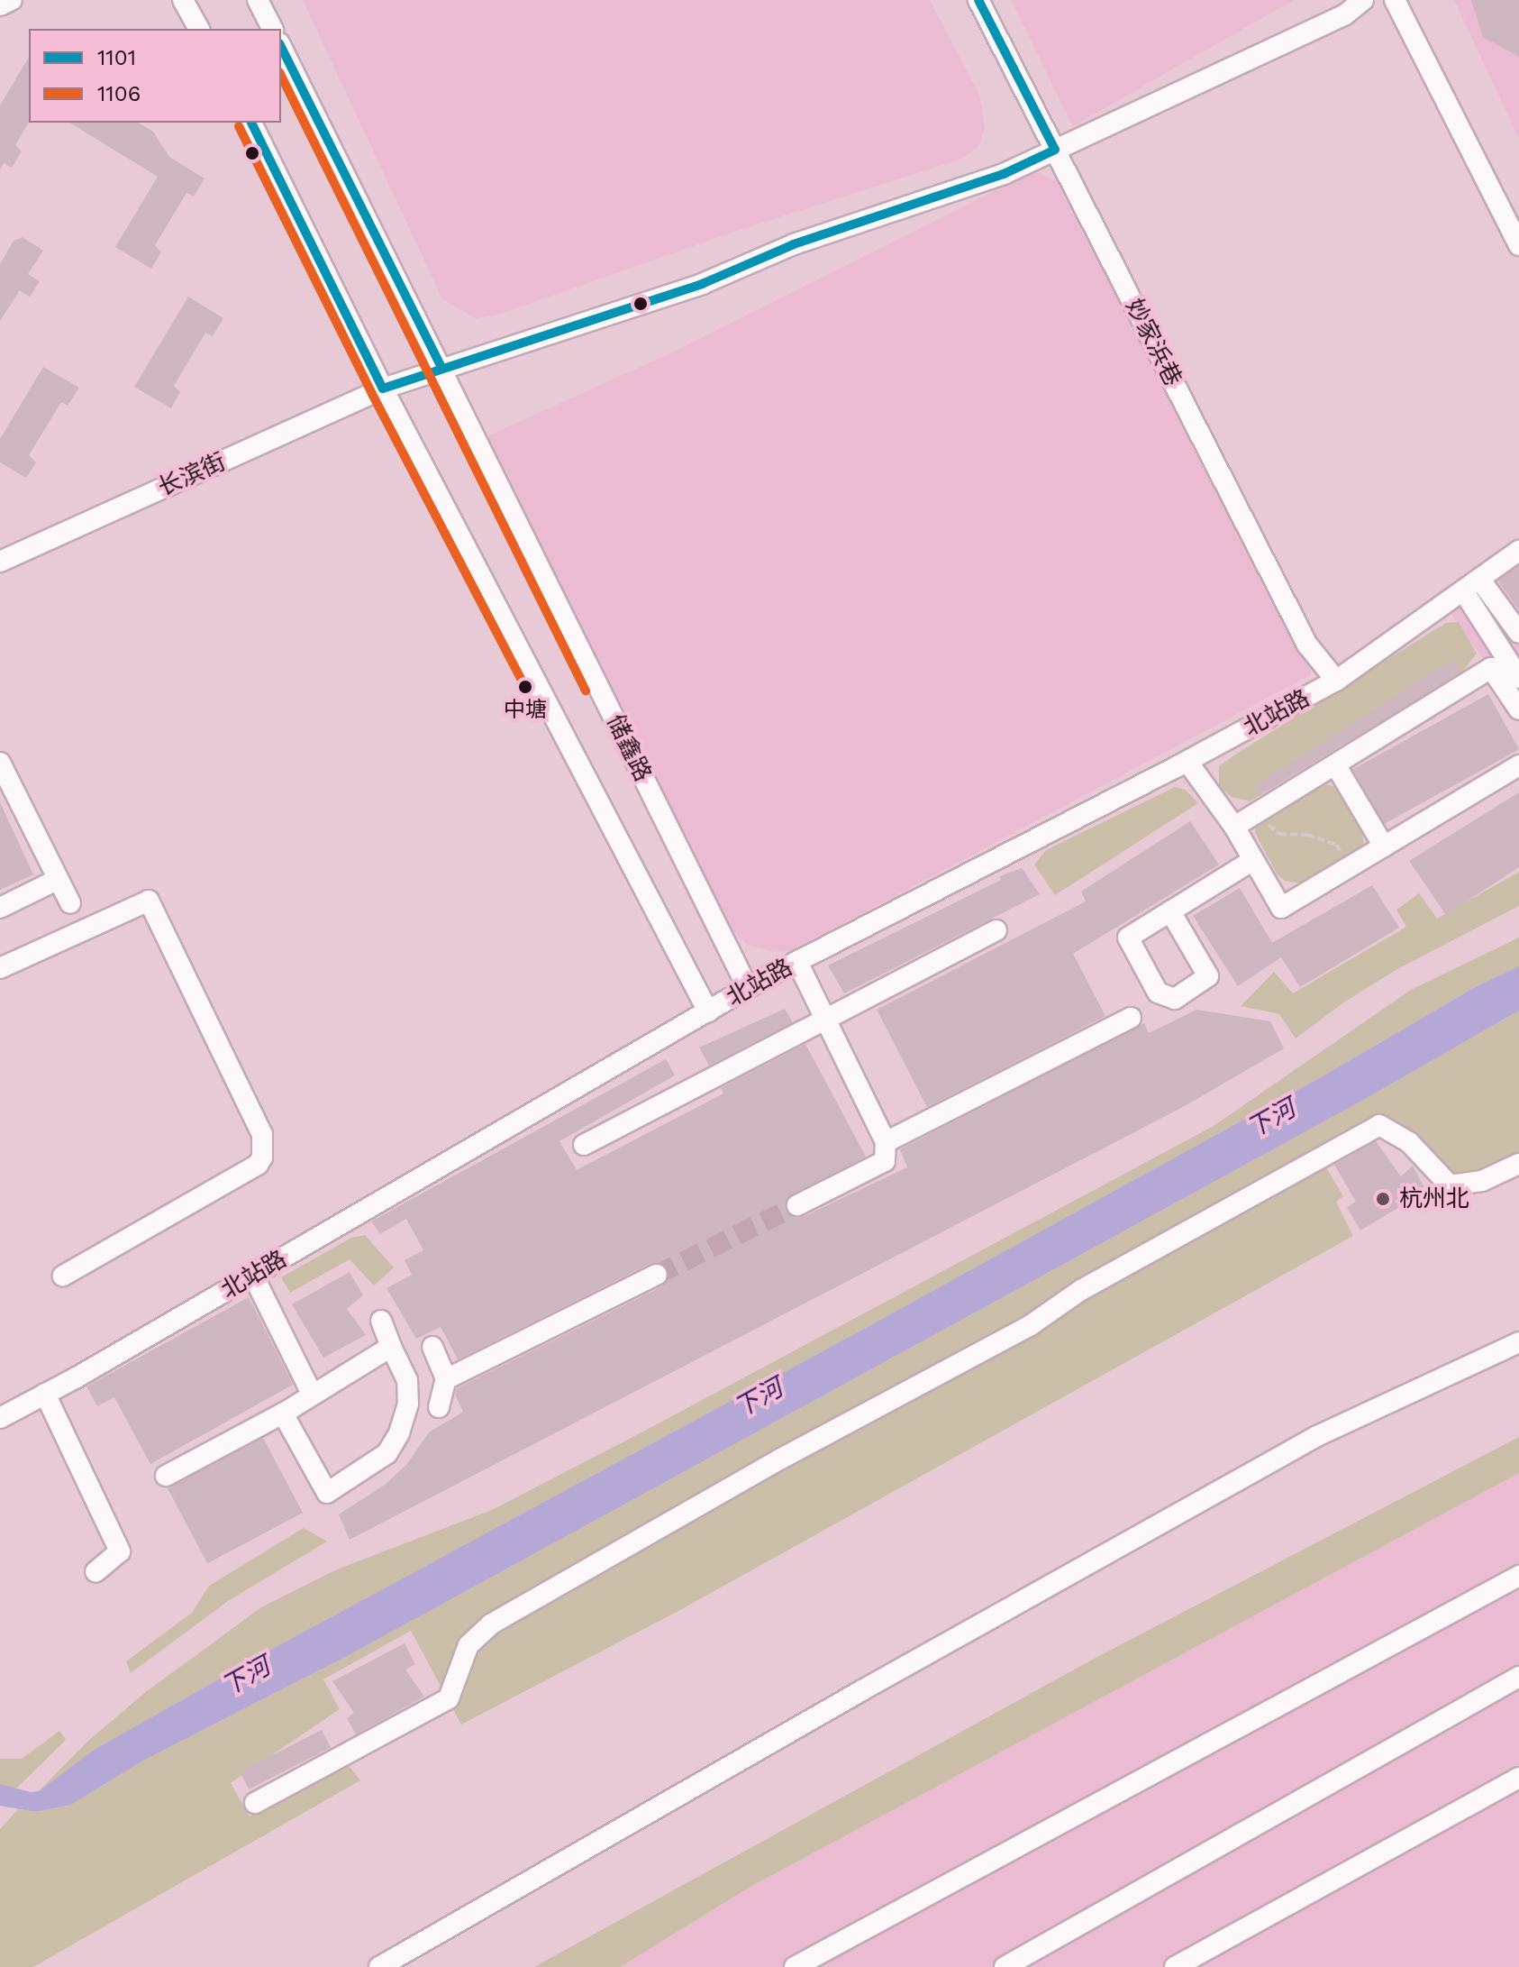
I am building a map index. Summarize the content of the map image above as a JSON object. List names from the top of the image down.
{
  "streets": {
    "street": [
      "妙家浜巷",
      "长滨街",
      "北站路",
      "储鑫路"
    ]
  },
  "crossings": [
    ["妙家浜巷", "长滨街"],
    ["妙家浜巷", "北站路"],
    ["长滨街", "储鑫路"],
    ["北站路", "储鑫路"]
  ],
  "water": ["下河"],
  "places": ["中塘", "杭州北"],
  "lines": ["transit line 1101", "transit line 1106"],
  "legend": ["1101", "1106"]
}
